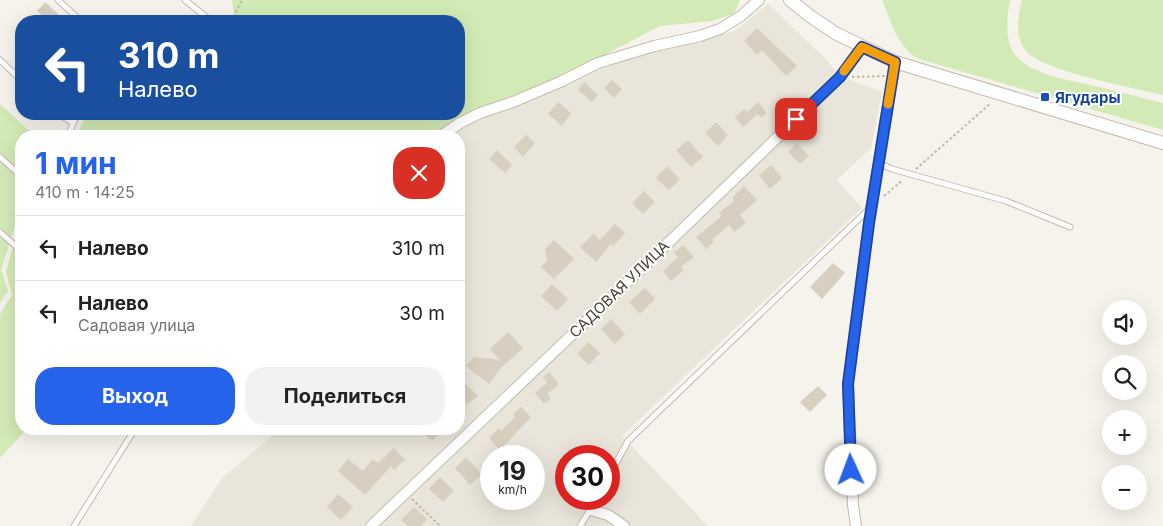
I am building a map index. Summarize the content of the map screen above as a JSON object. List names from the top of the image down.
{
  "streets": {
    "street": ["САДОВАЯ УЛИЦА"]
  },
  "places": {
    "transit": ["Ягудары"]
  },
  "page": {
    "turn": ["310 m", "Налево"],
    "heading": ["1 мин", "410 m · 14:25"],
    "list": [
      {
        "name": "Налево",
        "value": "310 m"
      },
      {
        "name": "Налево",
        "note": "Садовая улица",
        "value": "30 m"
      }
    ],
    "map_buttons": ["+", "−"],
    "buttons": ["Выход", "Поделиться"],
    "speed": "19 km/h",
    "limit": "30"
  }
}
